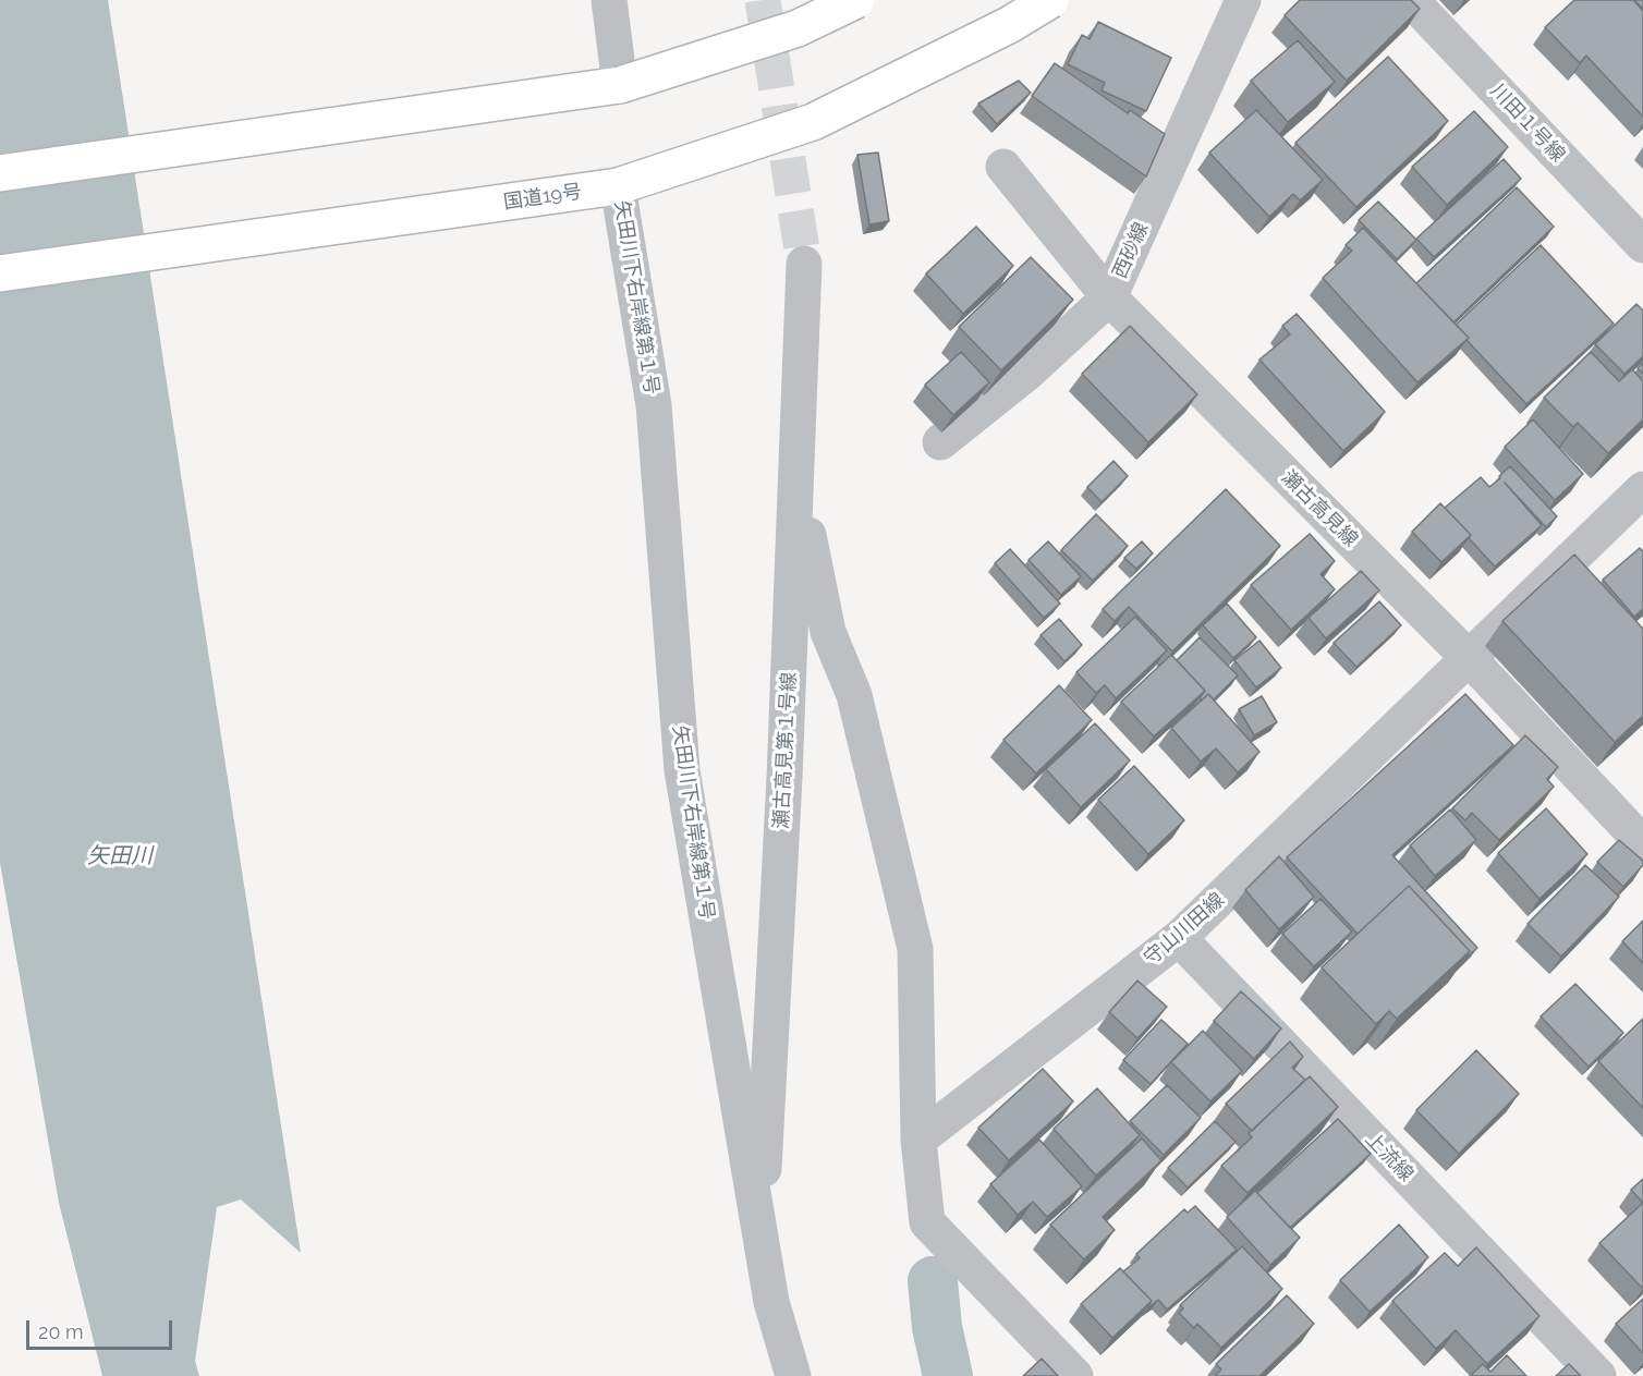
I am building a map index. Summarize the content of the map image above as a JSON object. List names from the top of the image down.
{
  "streets": {
    "highway": ["国道19号"],
    "street": [
      "川田１号線",
      "西砂線",
      "矢田川下右岸線第１号",
      "瀬古高見線",
      "瀬古高見第１号線",
      "守山川田線",
      "上流線"
    ]
  },
  "crossings": [
    ["国道19号", "矢田川下右岸線第１号"],
    ["西砂線", "瀬古高見線"],
    ["矢田川下右岸線第１号", "瀬古高見第１号線"],
    ["瀬古高見線", "守山川田線"],
    ["守山川田線", "上流線"]
  ],
  "water": ["矢田川"],
  "scale_bar": "20 m"
}
